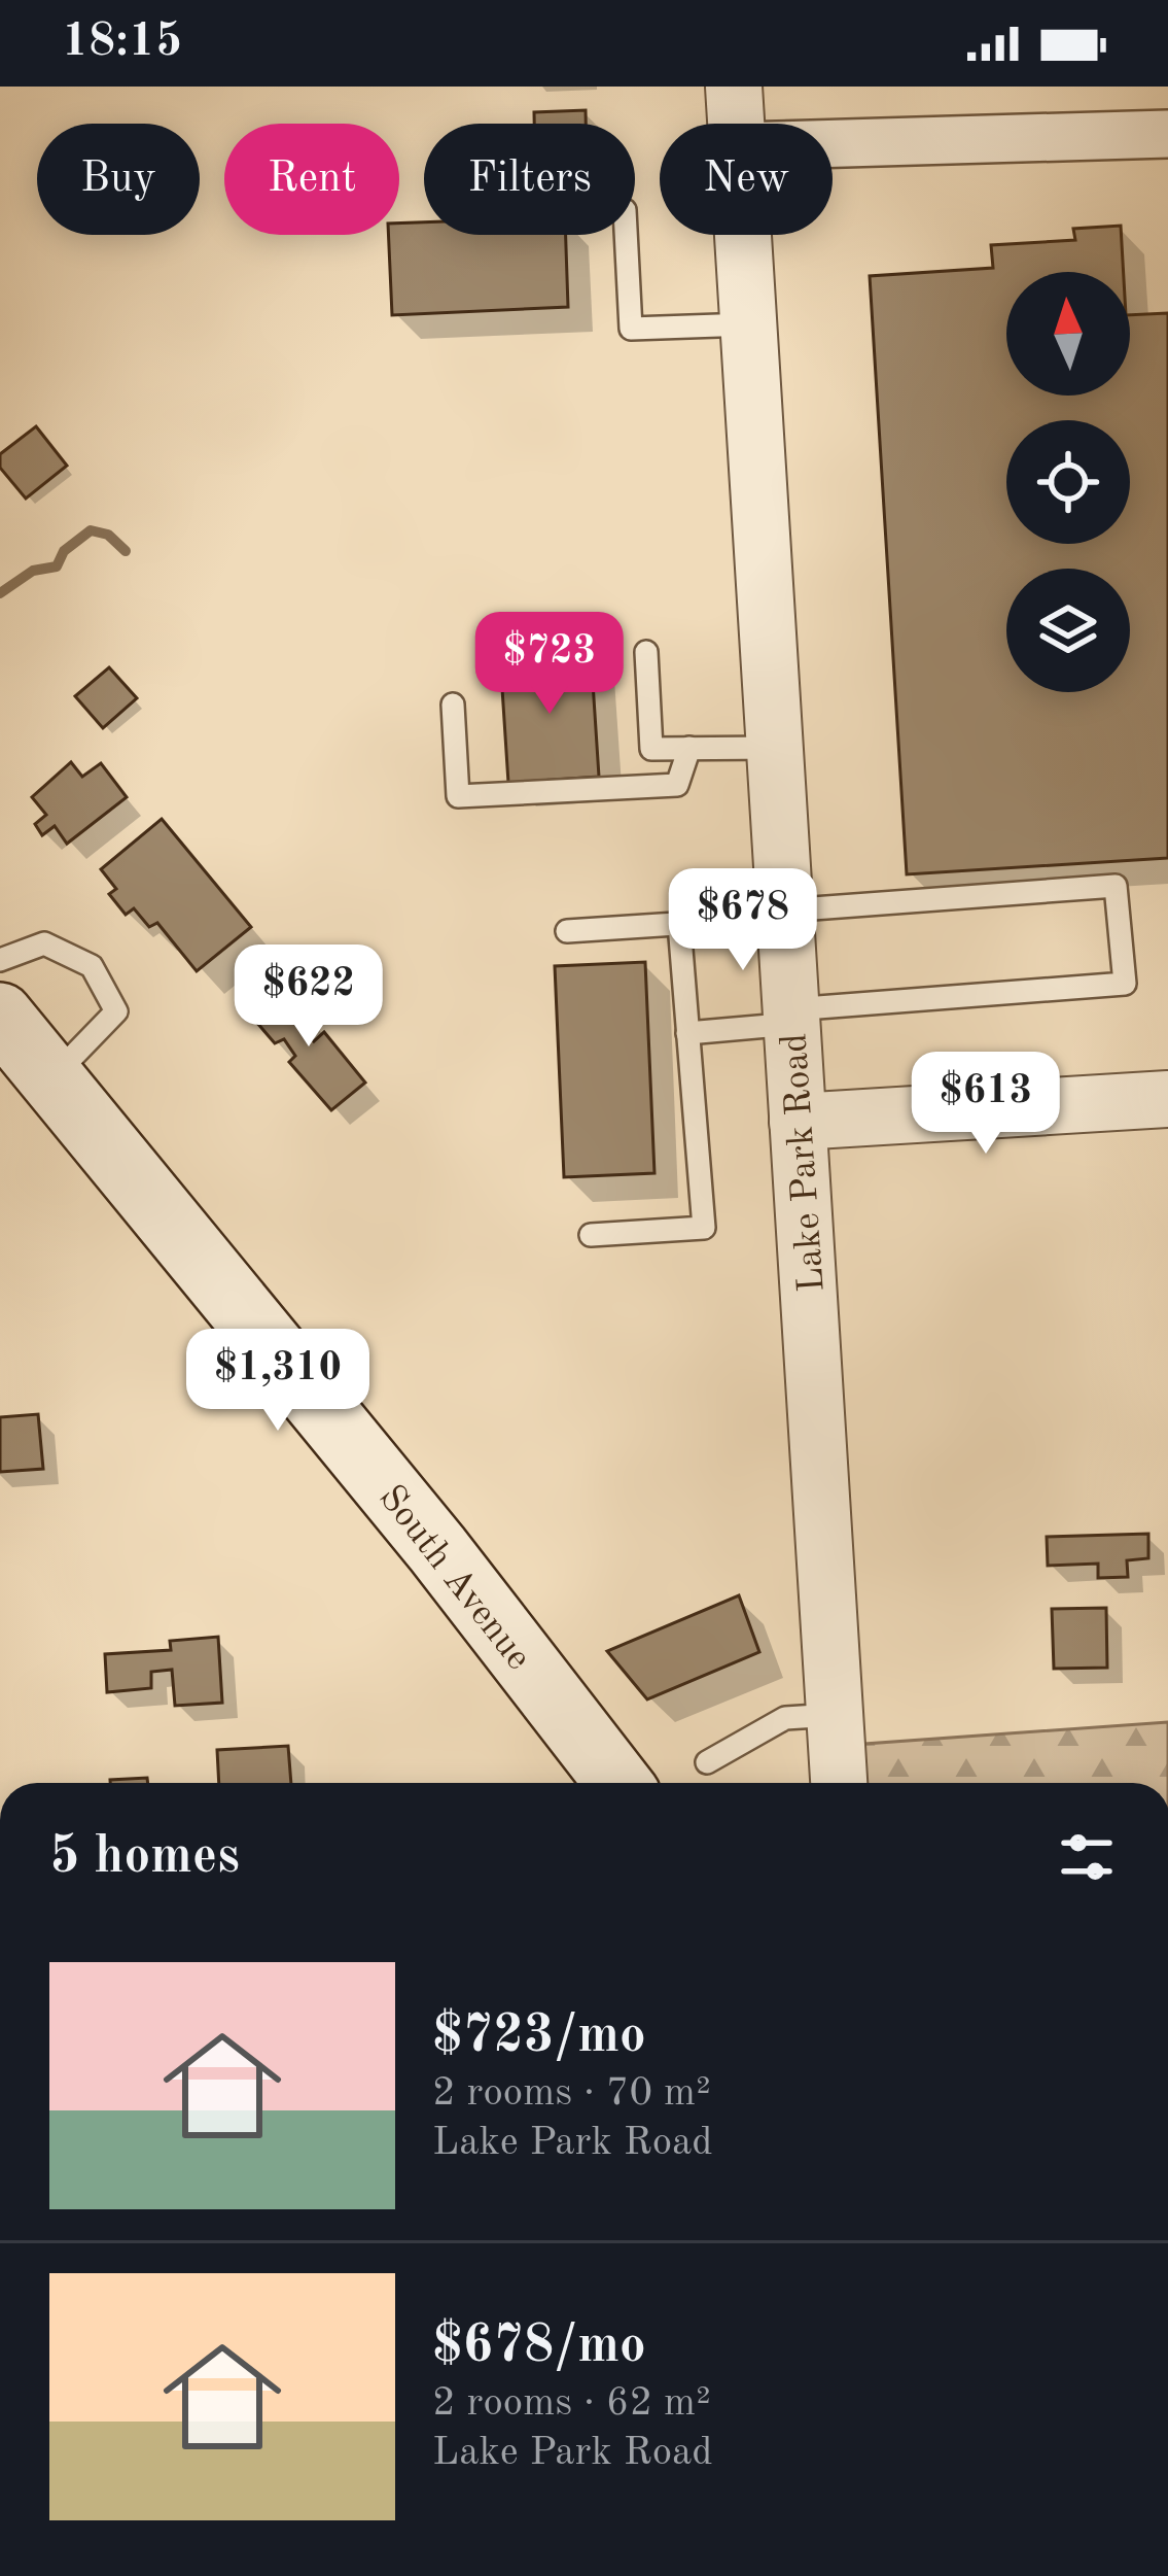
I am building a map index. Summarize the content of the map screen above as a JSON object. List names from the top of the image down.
{
  "streets": {
    "main road": ["South Avenue"],
    "street": ["Lake Park Road"]
  },
  "north": "top",
  "page": {
    "status": "18:15",
    "chip": [
      "Buy",
      "Rent",
      "Filters",
      "New"
    ],
    "price": [
      "$723",
      "$678",
      "$622",
      "$613",
      "$1,310"
    ],
    "heading": "5 homes",
    "list": [
      {
        "name": "$723/mo",
        "note": "2 rooms · 70 m² · Lake Park Road"
      },
      {
        "name": "$678/mo",
        "note": "2 rooms · 62 m² · Lake Park Road"
      }
    ]
  }
}
